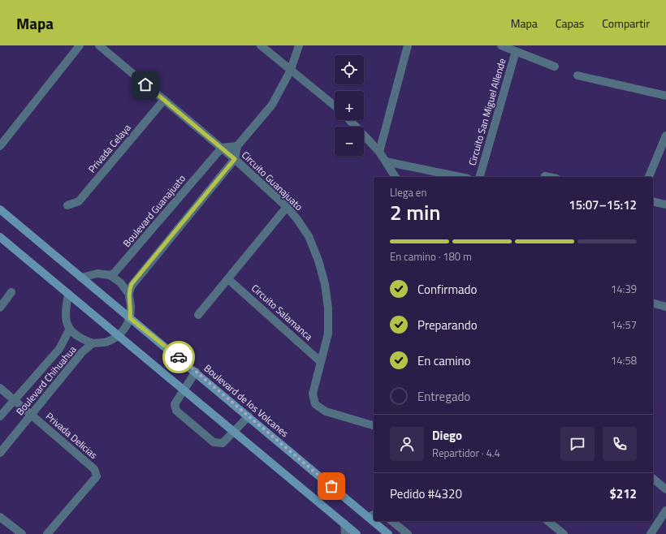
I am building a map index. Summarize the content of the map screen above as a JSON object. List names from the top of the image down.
{
  "streets": {
    "street": [
      "Circuito San Miguel Allende",
      "Privada Celaya",
      "Circuito Guanajuato",
      "Boulevard Guanajuato",
      "Circuito Salamanca",
      "Boulevard Chihuahua",
      "Boulevard de los Volcanes",
      "Privada Delicias"
    ]
  },
  "crossings": [
    ["Privada Celaya", "Circuito Guanajuato"],
    ["Circuito Guanajuato", "Boulevard Guanajuato"],
    ["Circuito Guanajuato", "Circuito Salamanca"],
    ["Boulevard Chihuahua", "Privada Delicias"]
  ],
  "page": {
    "header": "Mapa",
    "nav": ["Mapa", "Capas", "Compartir"],
    "map_buttons": ["+", "−"],
    "heading": ["2 min", "Llega en", "15:07–15:12"],
    "panel": [
      "Diego",
      "Repartidor · 4.4",
      "Pedido #4320",
      "$212"
    ],
    "bar": "En camino · 180 m",
    "list": [
      ["Confirmado", "14:39"],
      ["Preparando", "14:57"],
      ["En camino", "14:58"],
      "Entregado"
    ]
  }
}
